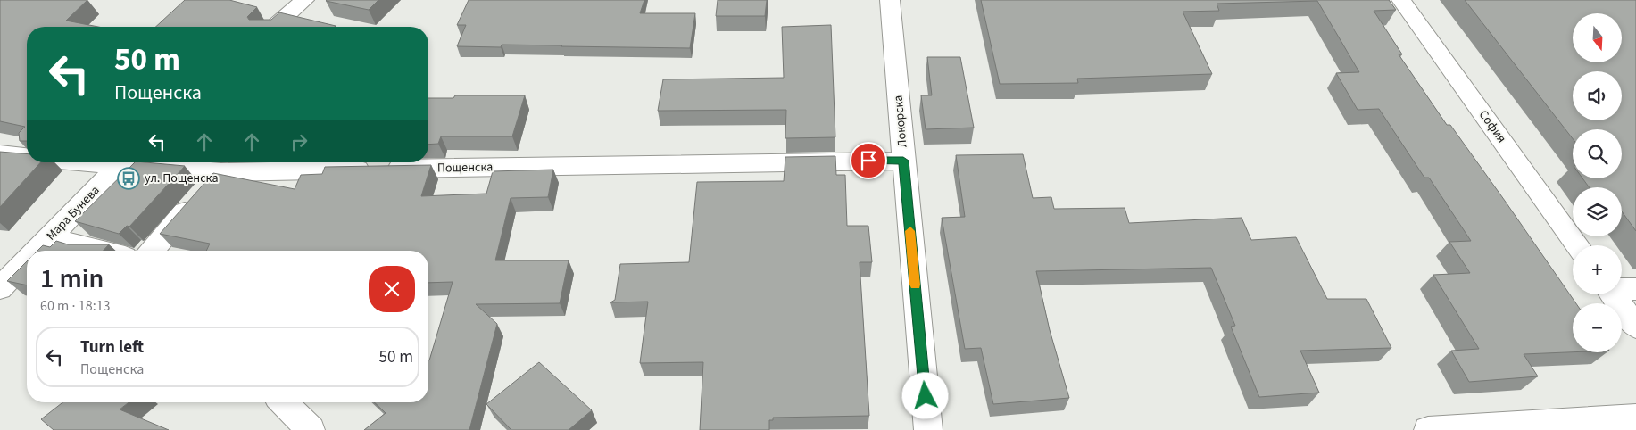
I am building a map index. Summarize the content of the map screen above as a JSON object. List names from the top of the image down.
{
  "streets": {
    "street": [
      "Локорска",
      "София",
      "Пощенска",
      "Мара Бунева"
    ]
  },
  "crossings": [
    ["Локорска", "Пощенска"]
  ],
  "places": {
    "bus stop": ["ул. Пощенска"]
  },
  "north": "bottom",
  "page": {
    "map_buttons": ["+", "−"],
    "turn": ["50 m", "Пощенска"],
    "heading": ["1 min", "60 m · 18:13"],
    "list": [
      {
        "name": "Turn left",
        "note": "Пощенска",
        "value": "50 m"
      }
    ]
  }
}
